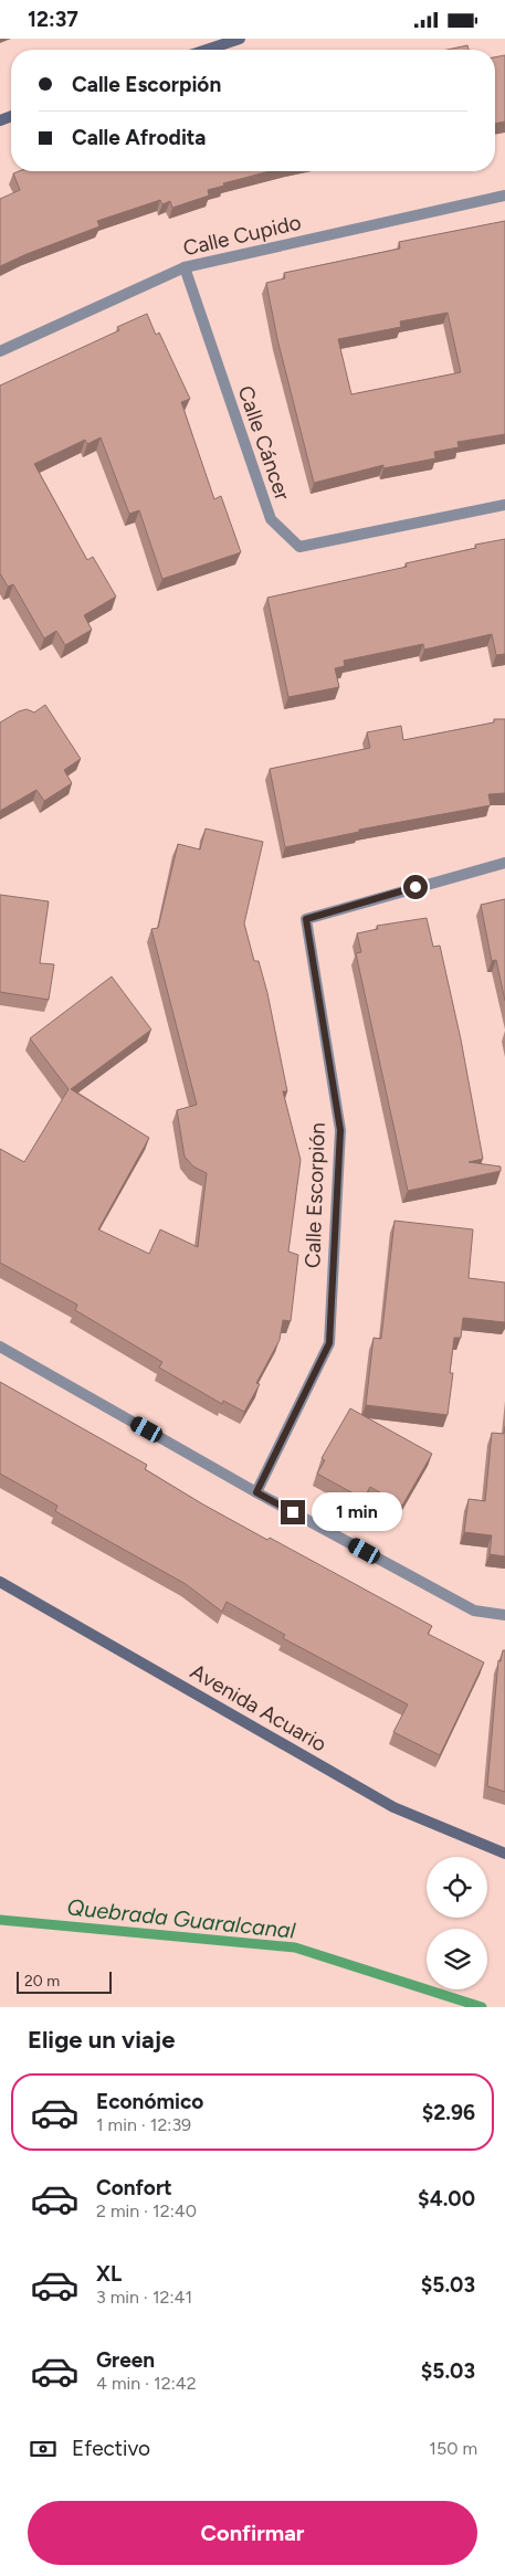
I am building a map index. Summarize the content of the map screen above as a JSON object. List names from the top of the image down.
{
  "streets": {
    "street": [
      "Calle Cupido",
      "Calle Cáncer",
      "Calle Escorpión",
      "Avenida Acuario"
    ]
  },
  "crossings": [
    ["Calle Cupido", "Calle Cáncer"]
  ],
  "water": ["Quebrada Guaralcanal"],
  "scale_bar": "20 m",
  "page": {
    "status": "12:37",
    "banner": ["Calle Escorpión", "Calle Afrodita"],
    "bubble": "1 min",
    "scale": "20 m",
    "heading": "Elige un viaje",
    "list": [
      {
        "name": "Económico",
        "note": "1 min · 12:39",
        "value": "$2.96"
      },
      {
        "name": "Confort",
        "note": "2 min · 12:40",
        "value": "$4.00"
      },
      {
        "name": "XL",
        "note": "3 min · 12:41",
        "value": "$5.03"
      },
      {
        "name": "Green",
        "note": "4 min · 12:42",
        "value": "$5.03"
      }
    ],
    "pay": ["Efectivo", "150 m"],
    "buttons": "Confirmar"
  }
}
